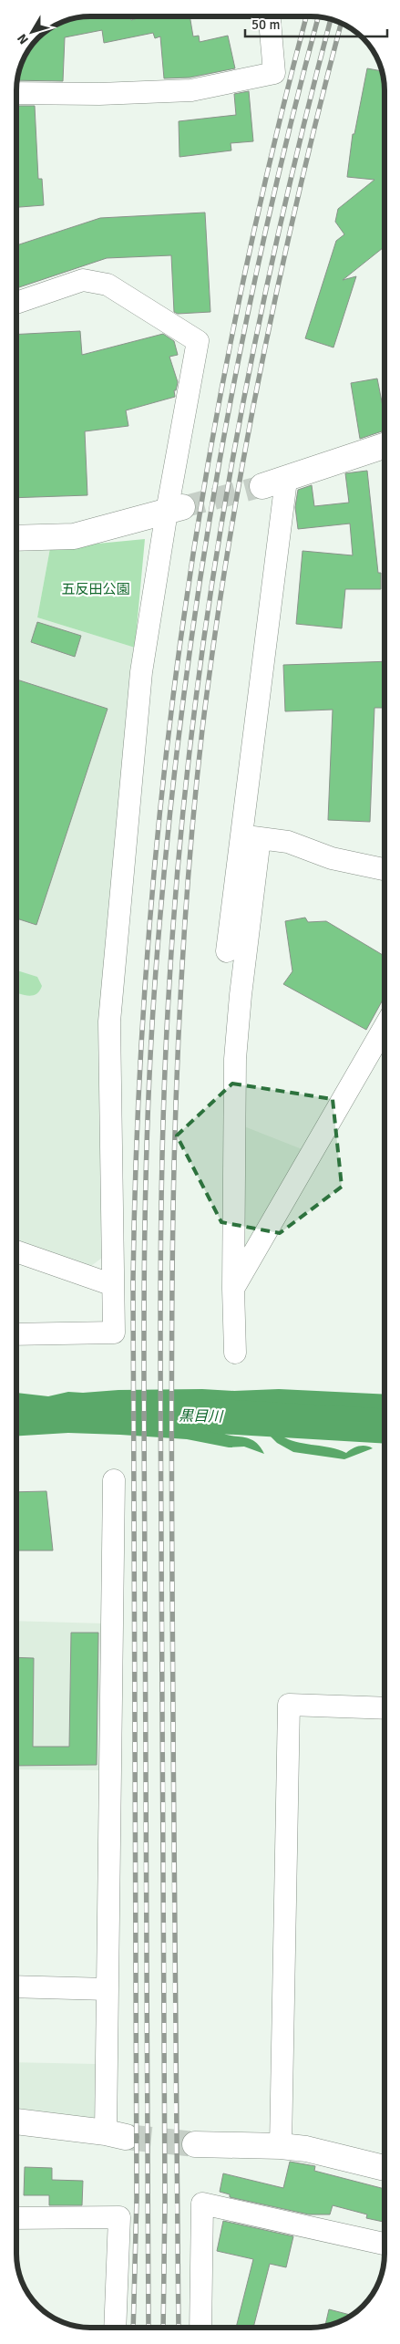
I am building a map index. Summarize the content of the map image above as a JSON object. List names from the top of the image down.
{
  "water": ["黒目川"],
  "parks": ["五反田公園"],
  "scale_bar": "50 m",
  "north": "bottom left"
}
